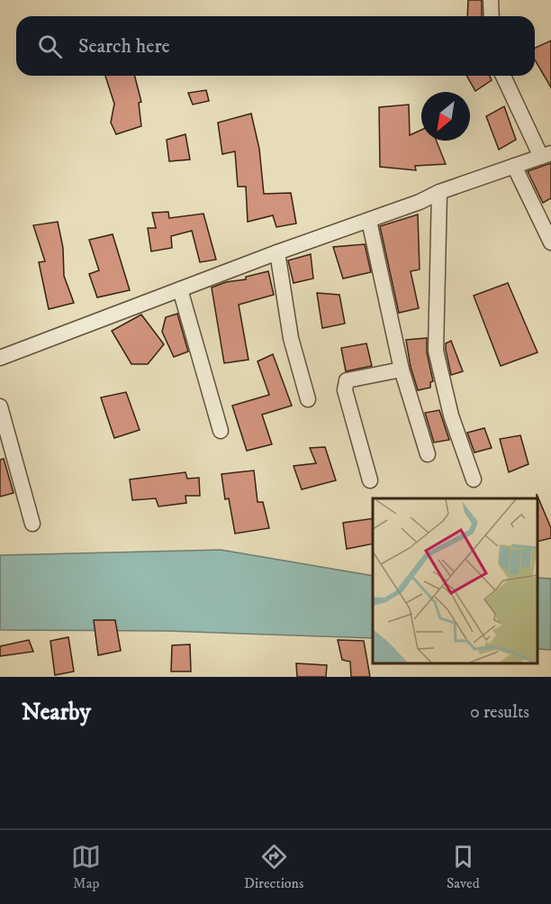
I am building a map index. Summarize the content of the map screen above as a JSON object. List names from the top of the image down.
{
  "north": "bottom left",
  "page": {
    "search": "Search here",
    "heading": ["Nearby", "0 results"],
    "nav": ["Map", "Directions", "Saved"]
  }
}
